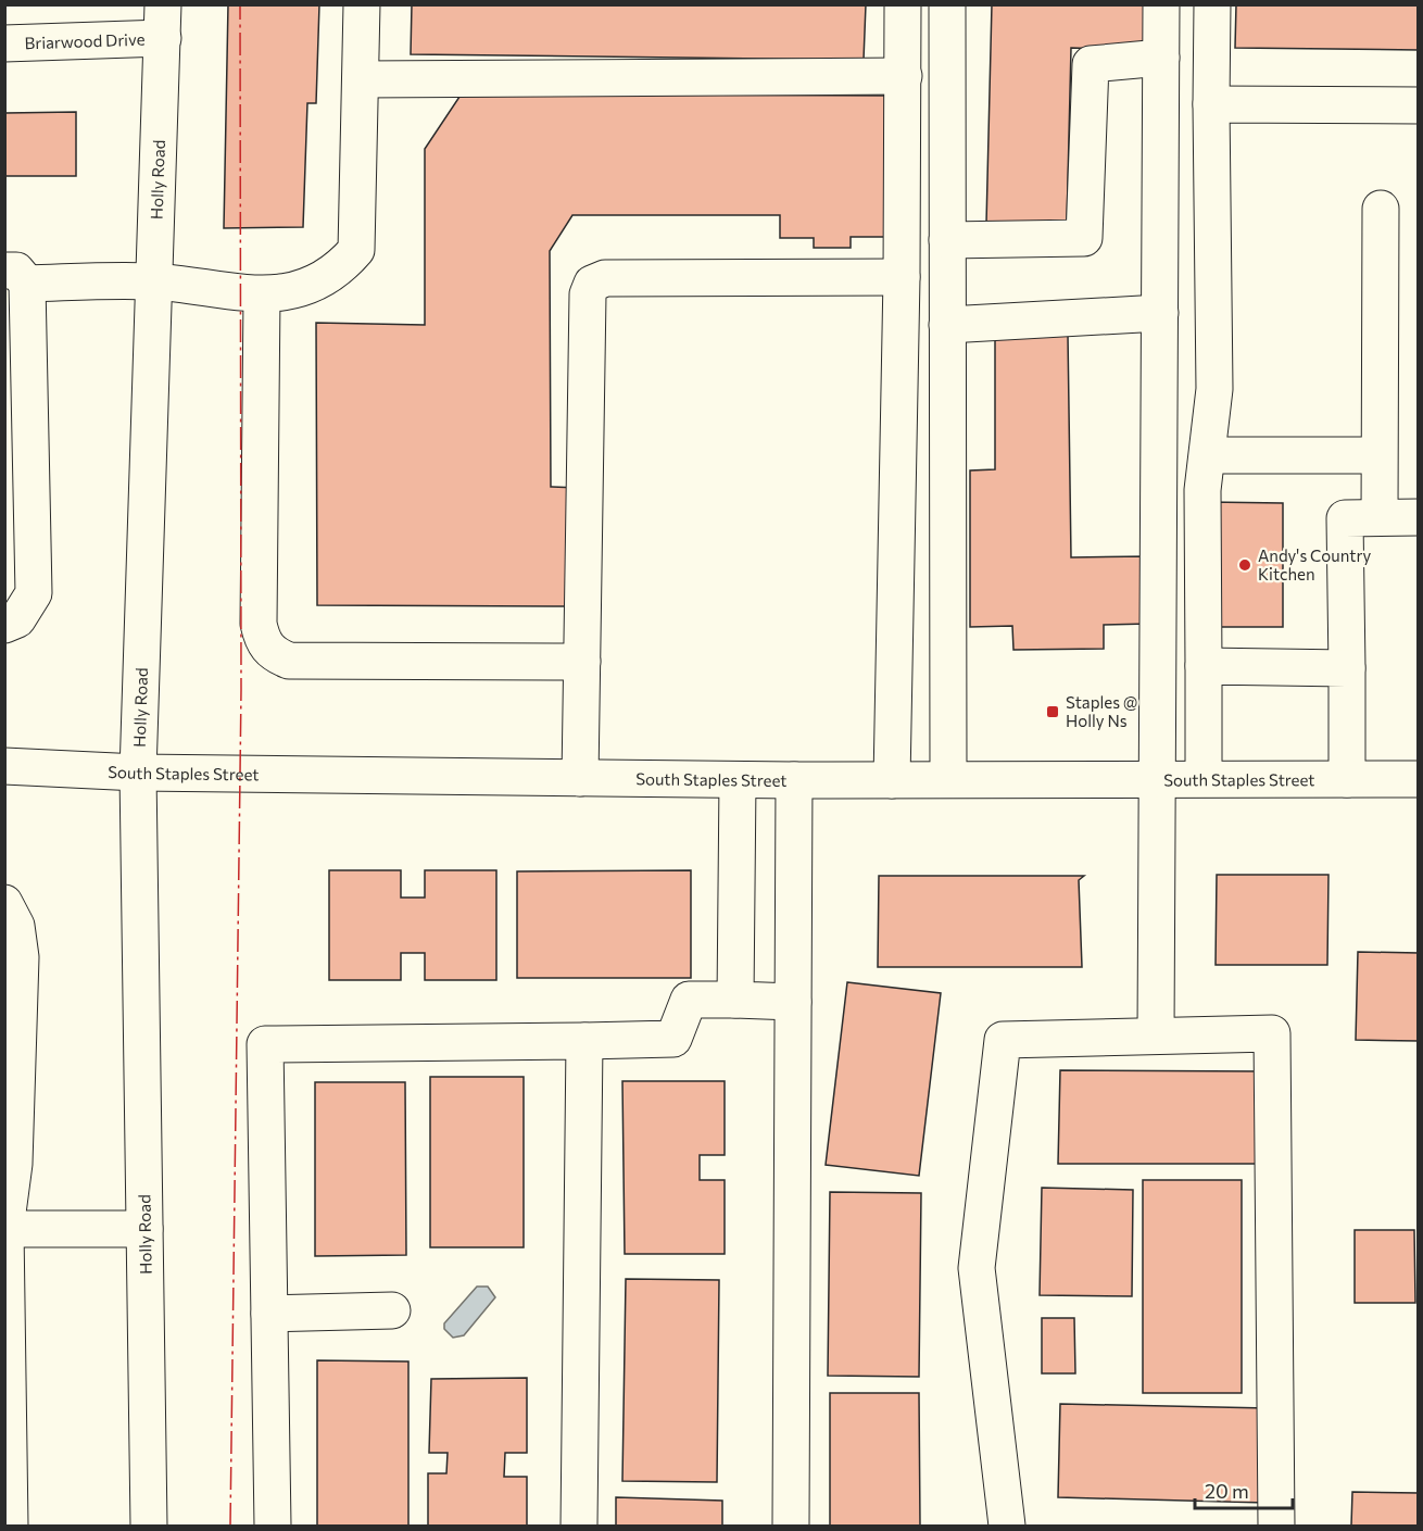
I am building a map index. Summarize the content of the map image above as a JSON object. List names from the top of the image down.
{
  "streets": {
    "main road": ["Briarwood Drive", "Holly Road", "South Staples Street"]
  },
  "crossings": [
    ["Briarwood Drive", "Holly Road"],
    ["Holly Road", "South Staples Street"]
  ],
  "places": {
    "other": ["Andy's Country Kitchen"],
    "transit": ["Staples @ Holly Ns"]
  },
  "scale_bar": "20 m"
}
